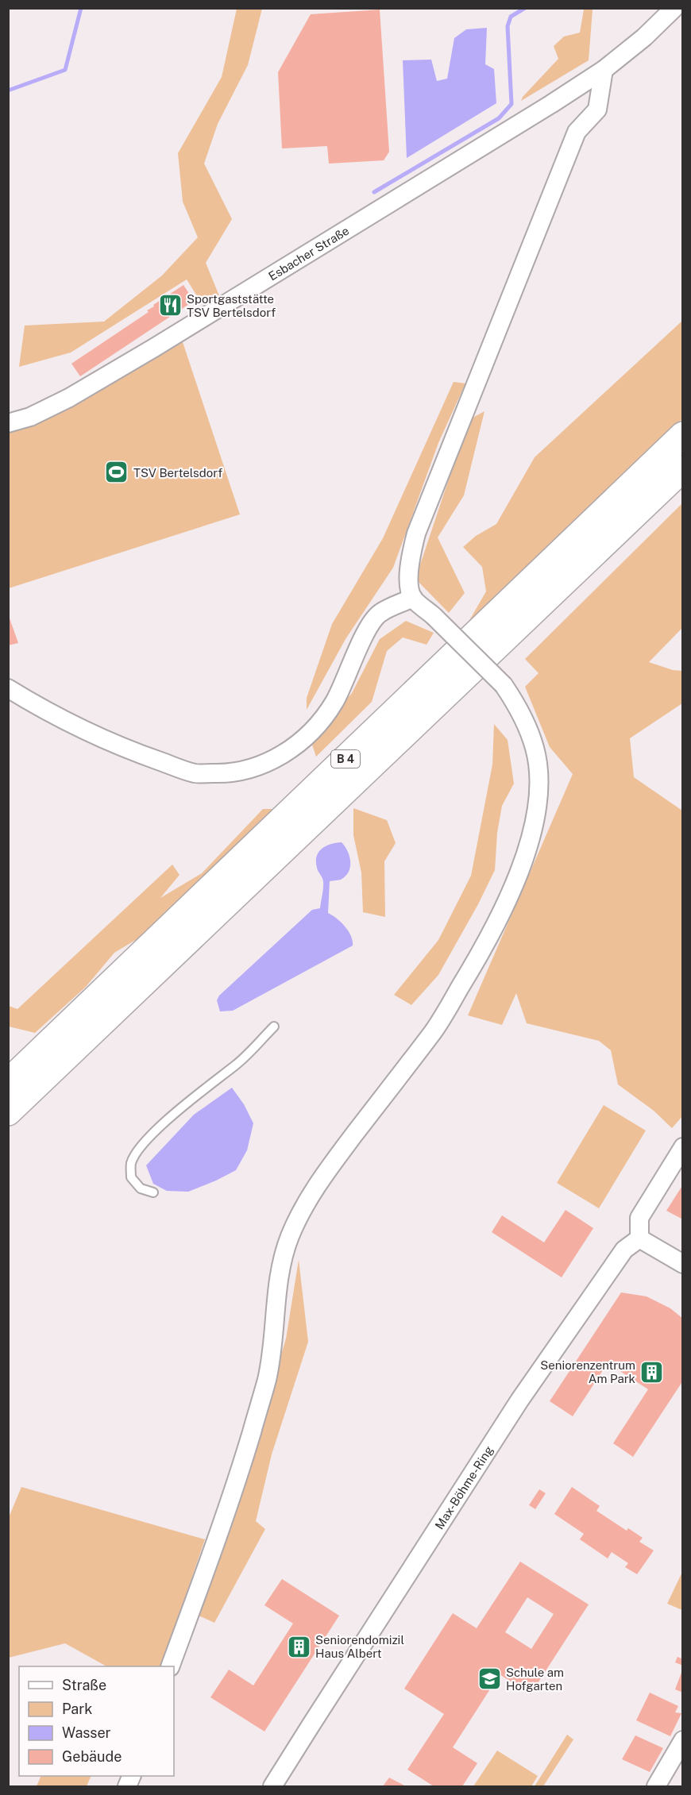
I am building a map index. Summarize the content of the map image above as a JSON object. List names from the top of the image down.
{
  "streets": {
    "highway": ["B 4"],
    "street": ["Esbacher Straße", "Max-Böhme-Ring"]
  },
  "places": {
    "restaurant": ["Sportgaststätte TSV Bertelsdorf"],
    "sports": ["TSV Bertelsdorf"],
    "building": ["Seniorenzentrum Am Park", "Seniorendomizil Haus Albert"],
    "school or university": ["Schule am Hofgarten"]
  },
  "legend": [
    "Straße",
    "Park",
    "Wasser",
    "Gebäude"
  ]
}
